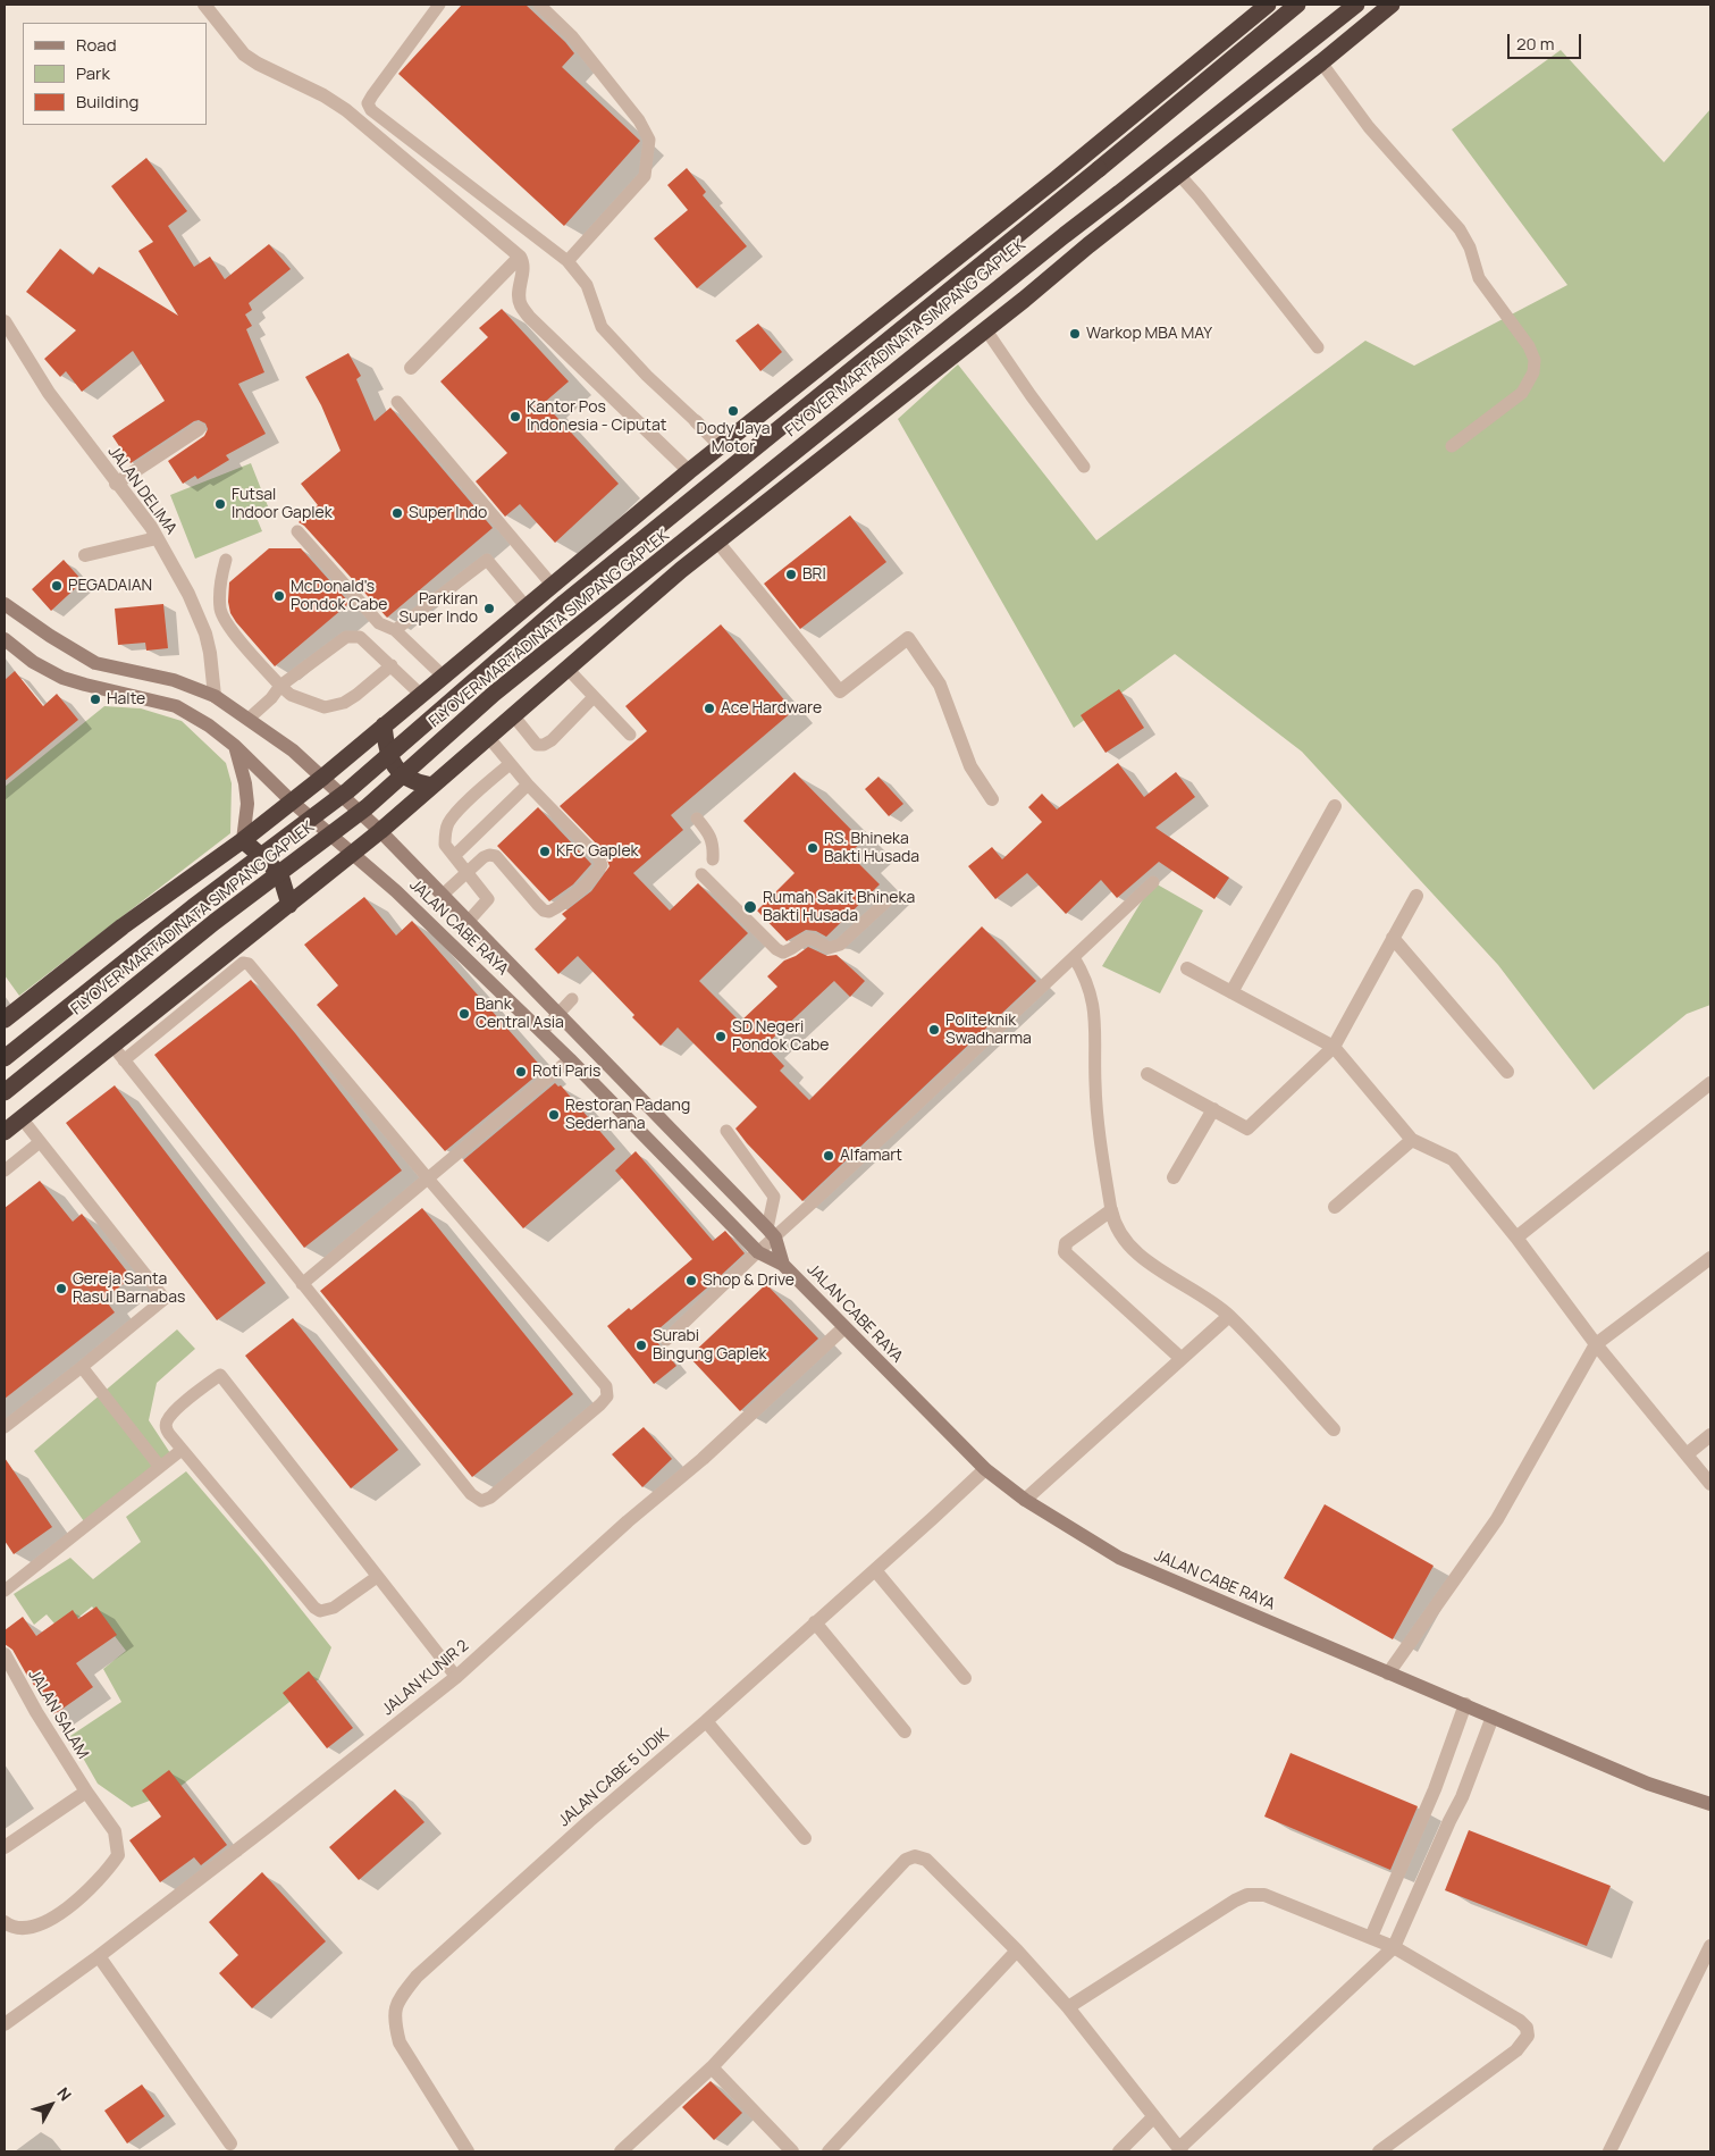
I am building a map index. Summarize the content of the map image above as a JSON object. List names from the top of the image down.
{
  "streets": {
    "highway": ["FLYOVER MARTADINATA SIMPANG GAPLEK"],
    "main road": ["JALAN CABE RAYA"],
    "street": [
      "JALAN DELIMA",
      "JALAN KUNIR 2",
      "JALAN SALAM",
      "JALAN CABE 5 UDIK"
    ]
  },
  "crossings": [
    ["JALAN DELIMA", "JALAN CABE RAYA"],
    ["JALAN CABE RAYA", "JALAN KUNIR 2"],
    ["JALAN CABE RAYA", "JALAN CABE 5 UDIK"]
  ],
  "places": [
    "Warkop MBA MAY",
    "Dody Jaya Motor",
    "Kantor Pos Indonesia - Ciputat",
    "Futsal Indoor Gaplek",
    "Super Indo",
    "BRI",
    "PEGADAIAN",
    "McDonald's Pondok Cabe",
    "Parkiran Super Indo",
    "Halte",
    "Ace Hardware",
    "RS. Bhineka Bakti Husada",
    "KFC Gaplek",
    "Rumah Sakit Bhineka Bakti Husada",
    "Bank Central Asia",
    "Politeknik Swadharma",
    "SD Negeri Pondok Cabe",
    "Roti Paris",
    "Restoran Padang Sederhana",
    "Alfamart",
    "Shop & Drive",
    "Gereja Santa Rasul Barnabas",
    "Surabi Bingung Gaplek"
  ],
  "legend": ["Road", "Park", "Building"],
  "scale_bar": "20 m",
  "north": "top right"
}
